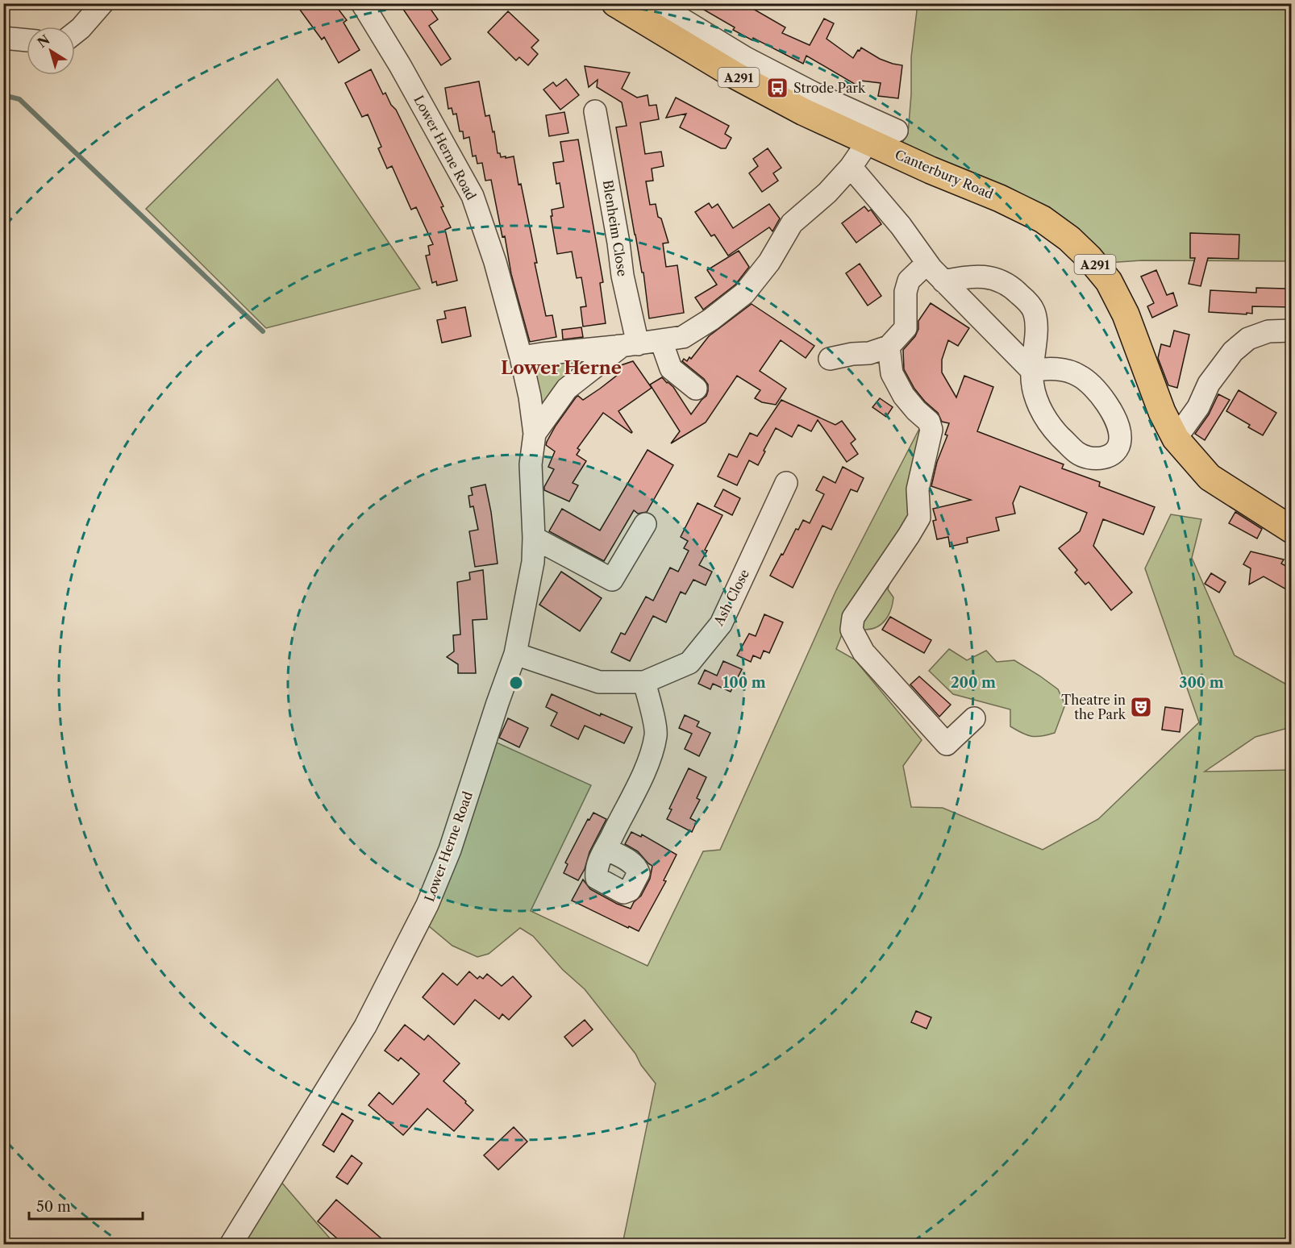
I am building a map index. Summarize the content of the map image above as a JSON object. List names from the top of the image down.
{
  "streets": {
    "main road": ["A291", "Canterbury Road"],
    "street": ["Lower Herne Road", "Blenheim Close", "Ash Close"]
  },
  "crossings": [
    ["A291", "Canterbury Road"],
    ["Lower Herne Road", "Blenheim Close"],
    ["Lower Herne Road", "Ash Close"]
  ],
  "districts": ["Lower Herne"],
  "places": {
    "bus stop": ["Strode Park"],
    "theatre": ["Theatre in the Park"]
  },
  "scale_bar": "50 m",
  "north": "top left",
  "rings": ["100 m", "200 m", "300 m"]
}
